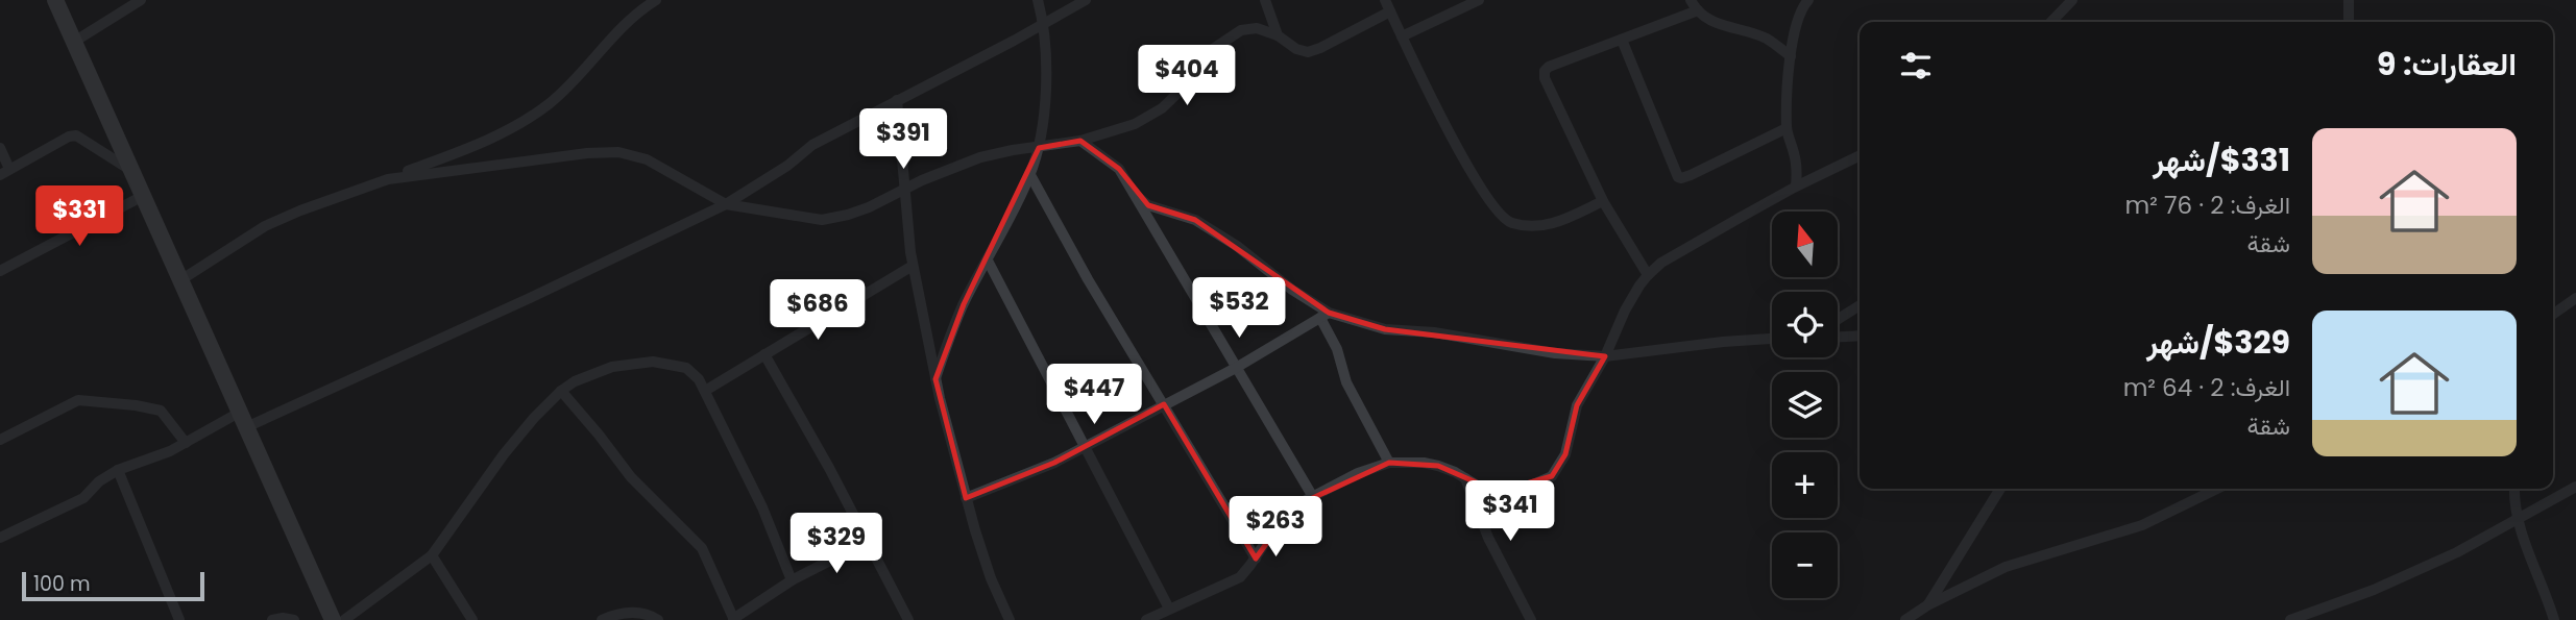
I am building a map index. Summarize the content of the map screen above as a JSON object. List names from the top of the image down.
{
  "scale_bar": "100 m",
  "north": "top",
  "page": {
    "heading": "العقارات: 9",
    "price": [
      "$404",
      "$391",
      "$331",
      "$532",
      "$686",
      "$447",
      "$341",
      "$263",
      "$329"
    ],
    "list": [
      {
        "name": "$331/شهر",
        "note": "الغرف: 2 · 76 m² · شقة"
      },
      {
        "name": "$329/شهر",
        "note": "الغرف: 2 · 64 m² · شقة"
      }
    ],
    "map_buttons": ["+", "−"],
    "scale": "100 m"
  }
}
